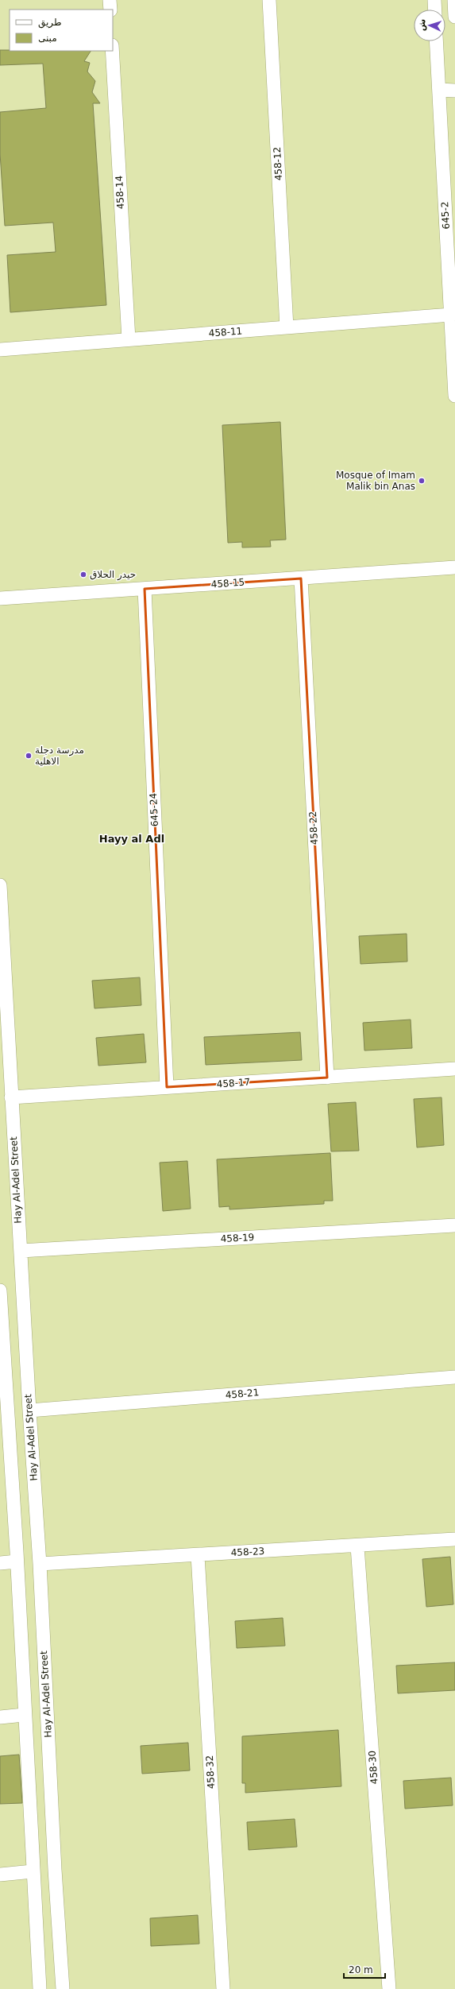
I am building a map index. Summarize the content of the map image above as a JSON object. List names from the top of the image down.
{
  "streets": {
    "street": [
      "458-12",
      "458-14",
      "645-2",
      "458-11",
      "458-15",
      "645-24",
      "458-22",
      "458-17",
      "Hay Al-Adel Street",
      "458-19",
      "458-21",
      "458-23",
      "458-30",
      "458-32"
    ]
  },
  "crossings": [
    ["458-12", "458-11"],
    ["458-14", "458-11"],
    ["645-2", "458-11"],
    ["458-15", "645-24"],
    ["458-15", "458-22"],
    ["645-24", "458-17"],
    ["458-22", "458-17"],
    ["458-17", "Hay Al-Adel Street"],
    ["Hay Al-Adel Street", "458-19"],
    ["Hay Al-Adel Street", "458-21"],
    ["Hay Al-Adel Street", "458-23"],
    ["458-23", "458-30"],
    ["458-23", "458-32"]
  ],
  "districts": ["Hayy al Adl"],
  "places": ["Mosque of Imam Malik bin Anas", "حيدر الحلاق", "مدرسة دجلة الاهلية"],
  "legend": ["طريق", "مبنى"],
  "scale_bar": "20 m",
  "north": "left"
}
